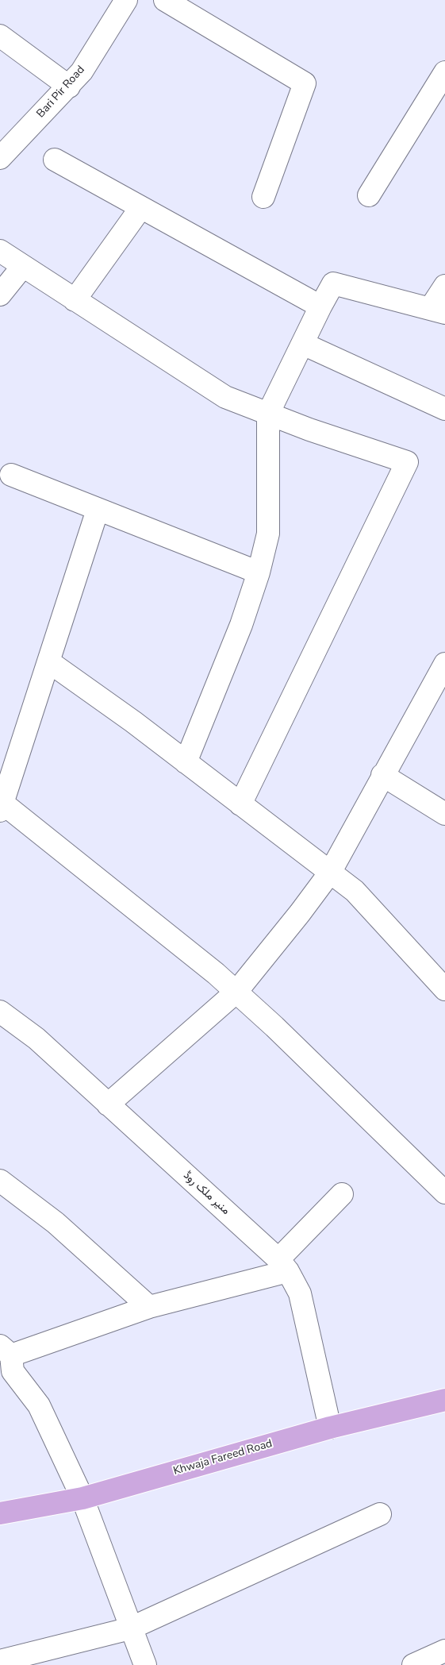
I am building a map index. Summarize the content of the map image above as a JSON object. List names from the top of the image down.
{
  "streets": {
    "main road": ["Khwaja Fareed Road"],
    "street": ["Bari Pir Road", "منیر ملک روڈ"]
  },
  "crossings": [
    ["منیر ملک روڈ", "Khwaja Fareed Road"]
  ]
}
